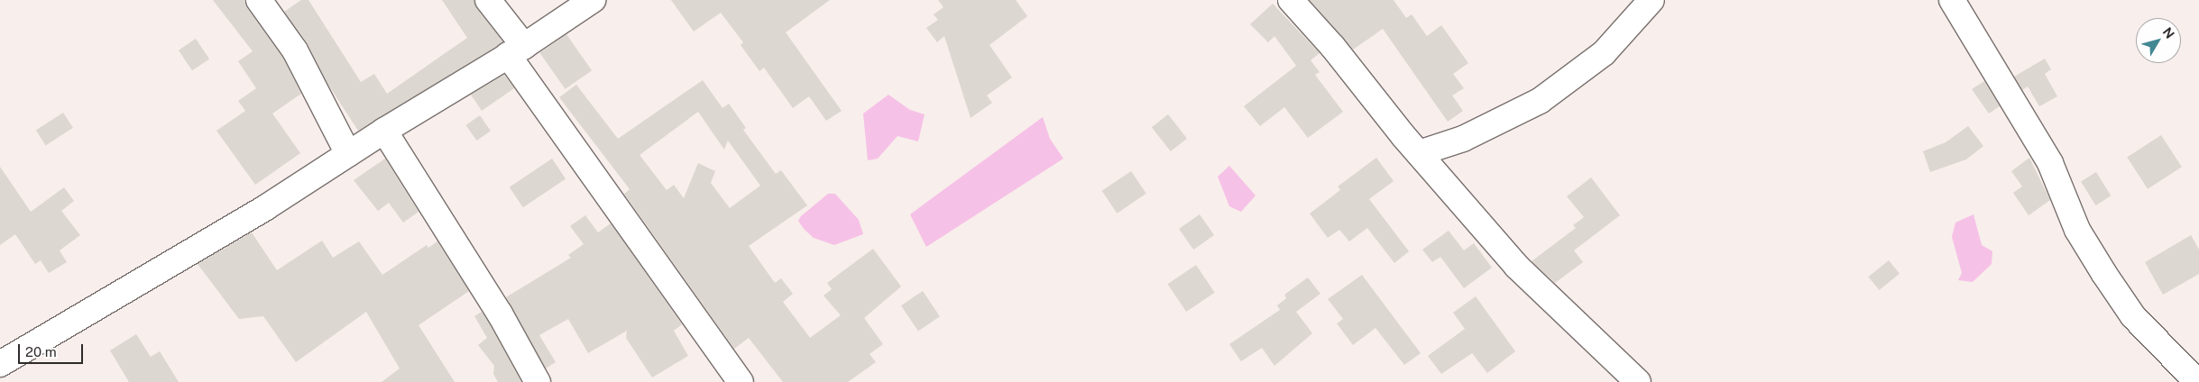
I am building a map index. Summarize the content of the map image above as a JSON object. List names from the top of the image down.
{
  "scale_bar": "20 m",
  "north": "top right"
}
